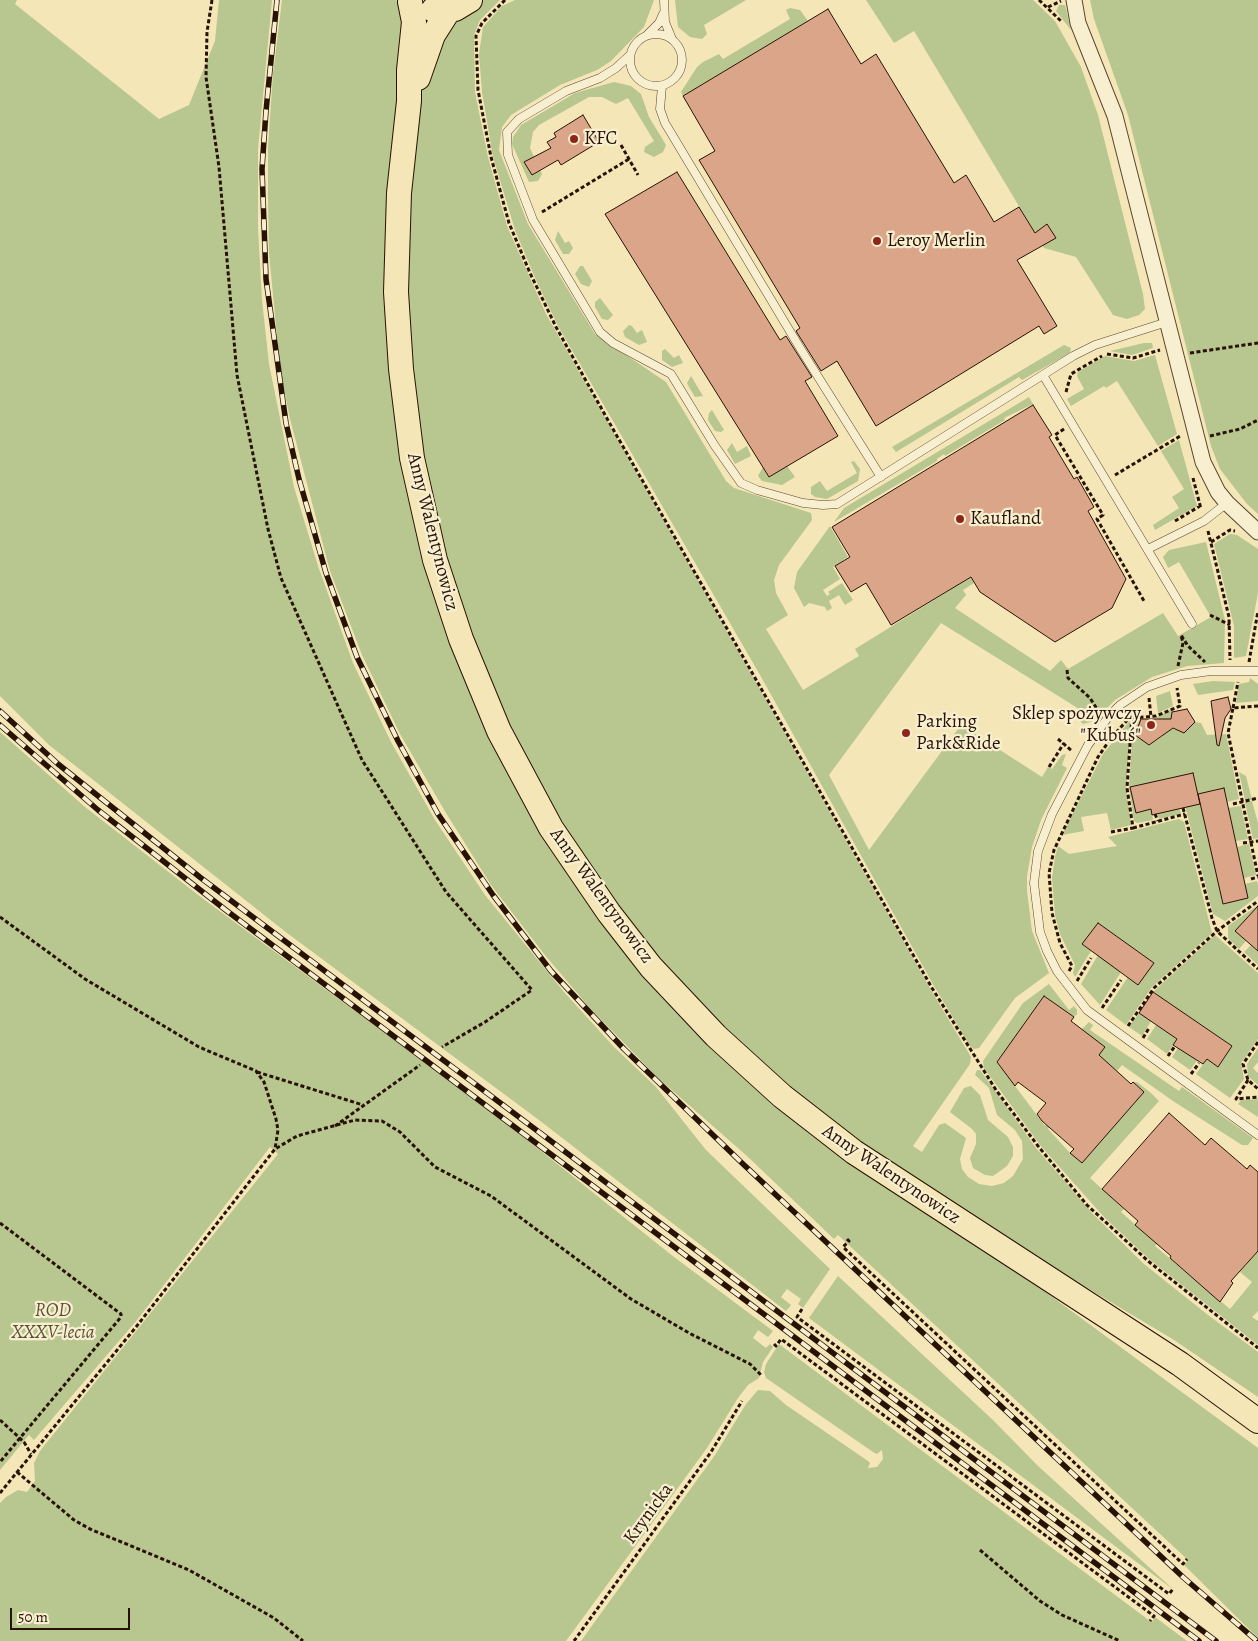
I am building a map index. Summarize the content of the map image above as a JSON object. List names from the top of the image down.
{
  "streets": {
    "main road": ["Anny Walentynowicz"],
    "path": ["Krynicka"]
  },
  "parks": ["ROD XXXV-lecia"],
  "places": [
    "KFC",
    "Leroy Merlin",
    "Kaufland",
    "Sklep spożywczy \"Kubuś\"",
    "Parking Park&Ride"
  ],
  "scale_bar": "50 m"
}
